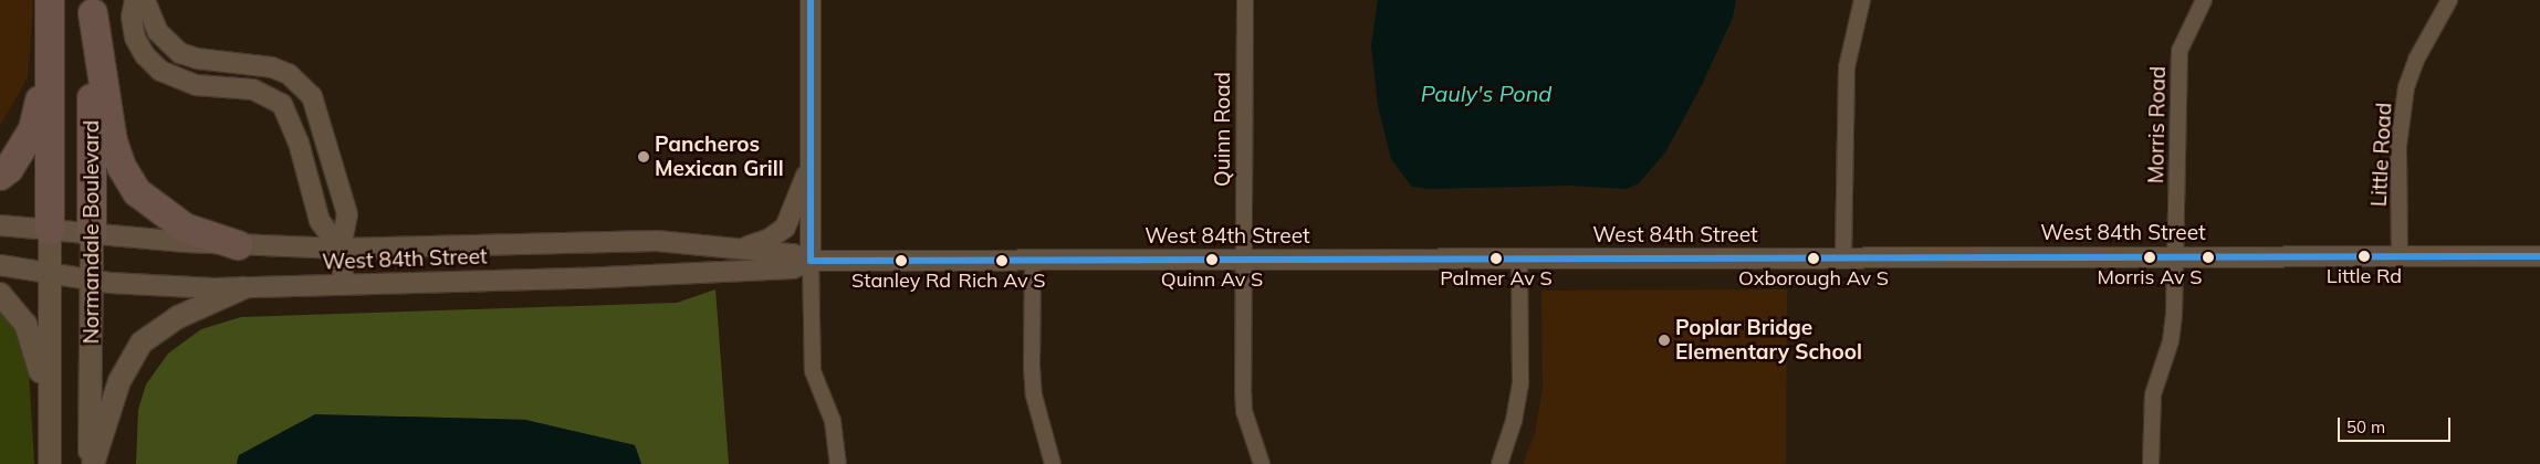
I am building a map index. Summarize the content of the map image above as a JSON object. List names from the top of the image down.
{
  "streets": {
    "highway": ["Normandale Boulevard"],
    "street": [
      "Morris Road",
      "Quinn Road",
      "Little Road",
      "West 84th Street"
    ]
  },
  "crossings": [
    ["Morris Road", "West 84th Street"],
    ["Quinn Road", "West 84th Street"],
    ["Little Road", "West 84th Street"],
    ["Normandale Boulevard", "West 84th Street"]
  ],
  "water": ["Pauly's Pond"],
  "places": [
    "Pancheros Mexican Grill",
    "Little Rd",
    "Morris Av S",
    "Palmer Av S",
    "Oxborough Av S",
    "Quinn Av S",
    "Stanley Rd",
    "Rich Av S",
    "Poplar Bridge Elementary School"
  ],
  "scale_bar": "50 m"
}
